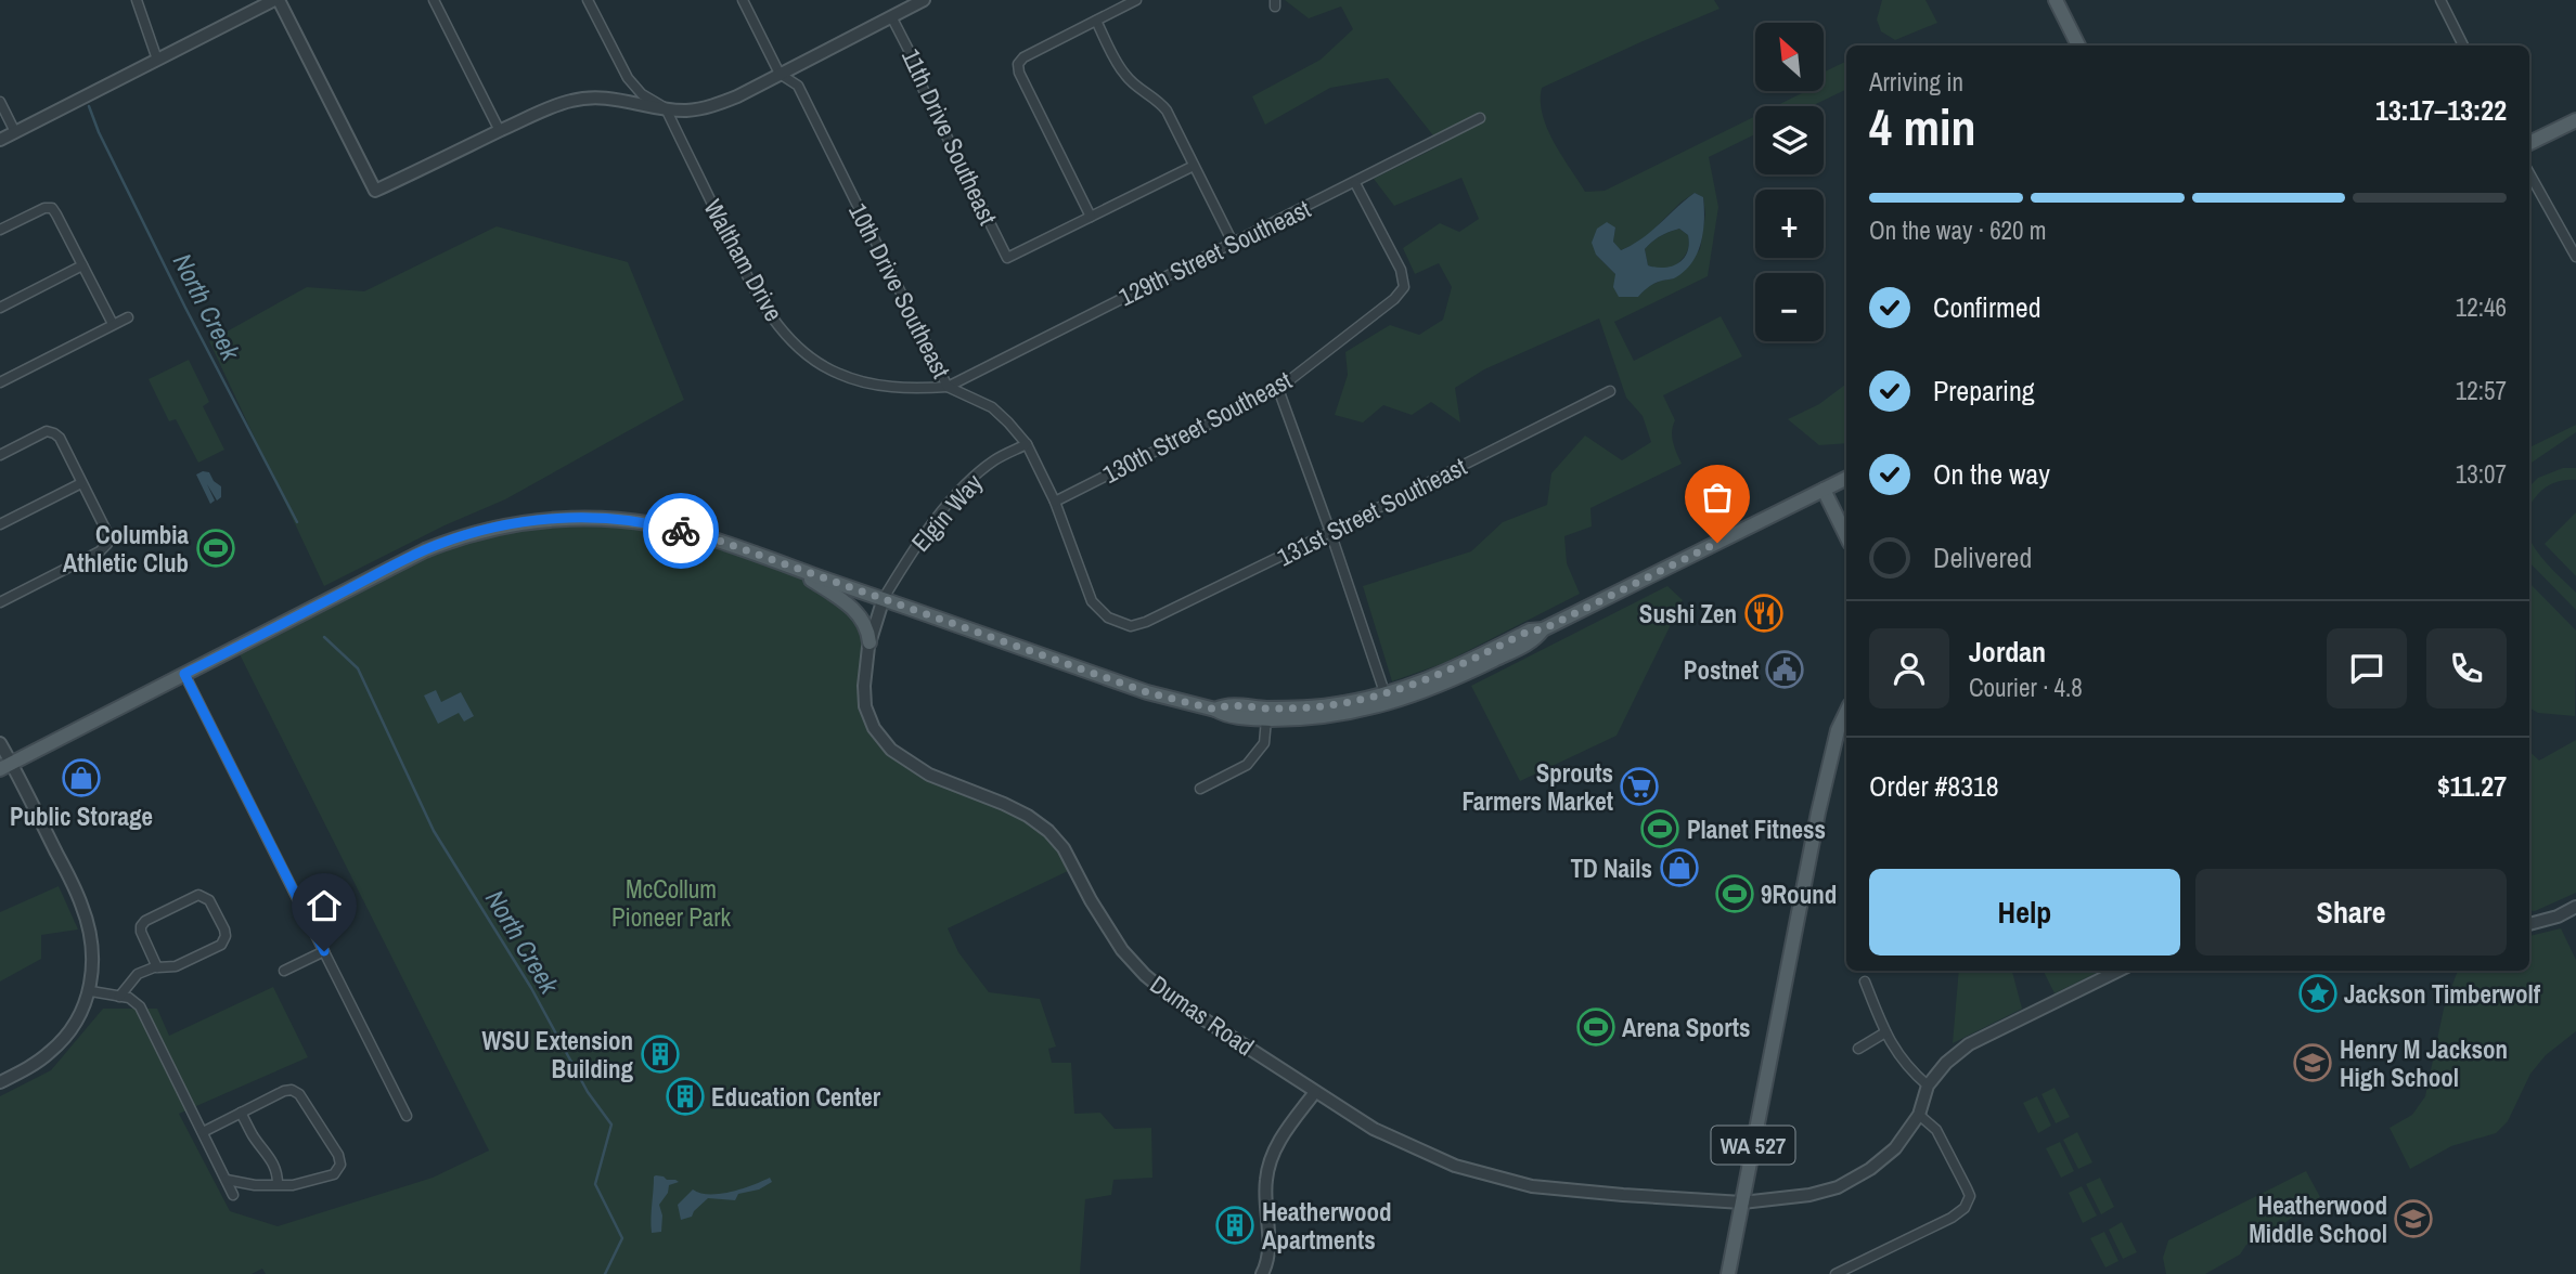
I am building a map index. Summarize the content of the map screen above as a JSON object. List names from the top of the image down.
{
  "streets": {
    "main road": ["WA 527"],
    "street": [
      "11th Drive Southeast",
      "129th Street Southeast",
      "Waltham Drive",
      "10th Drive Southeast",
      "130th Street Southeast",
      "131st Street Southeast",
      "Elgin Way",
      "Dumas Road"
    ]
  },
  "crossings": [
    ["129th Street Southeast", "Waltham Drive"],
    ["129th Street Southeast", "10th Drive Southeast"],
    ["129th Street Southeast", "130th Street Southeast"],
    ["Waltham Drive", "10th Drive Southeast"],
    ["10th Drive Southeast", "130th Street Southeast"],
    ["10th Drive Southeast", "131st Street Southeast"],
    ["10th Drive Southeast", "Elgin Way"],
    ["Elgin Way", "Dumas Road"],
    ["Dumas Road", "WA 527"]
  ],
  "water": ["North Creek"],
  "parks": ["McCollum Pioneer Park"],
  "places": {
    "sports": [
      "Columbia Athletic Club",
      "Planet Fitness",
      "9Round",
      "Arena Sports"
    ],
    "restaurant": ["Sushi Zen"],
    "public building": ["Postnet"],
    "shop": ["Public Storage", "TD Nails"],
    "supermarket": ["Sprouts Farmers Market"],
    "place": ["Jackson Timberwolf"],
    "building": ["WSU Extension Building", "Education Center", "Heatherwood Apartments"],
    "school or university": ["Henry M Jackson High School", "Heatherwood Middle School"]
  },
  "north": "top left",
  "page": {
    "map_buttons": ["+", "−"],
    "heading": ["4 min", "Arriving in", "13:17–13:22"],
    "panel": [
      "Jordan",
      "Courier · 4.8",
      "Order #8318",
      "$11.27"
    ],
    "bar": "On the way · 620 m",
    "list": [
      ["Confirmed", "12:46"],
      ["Preparing", "12:57"],
      ["On the way", "13:07"],
      "Delivered"
    ],
    "buttons": ["Help", "Share"]
  }
}
